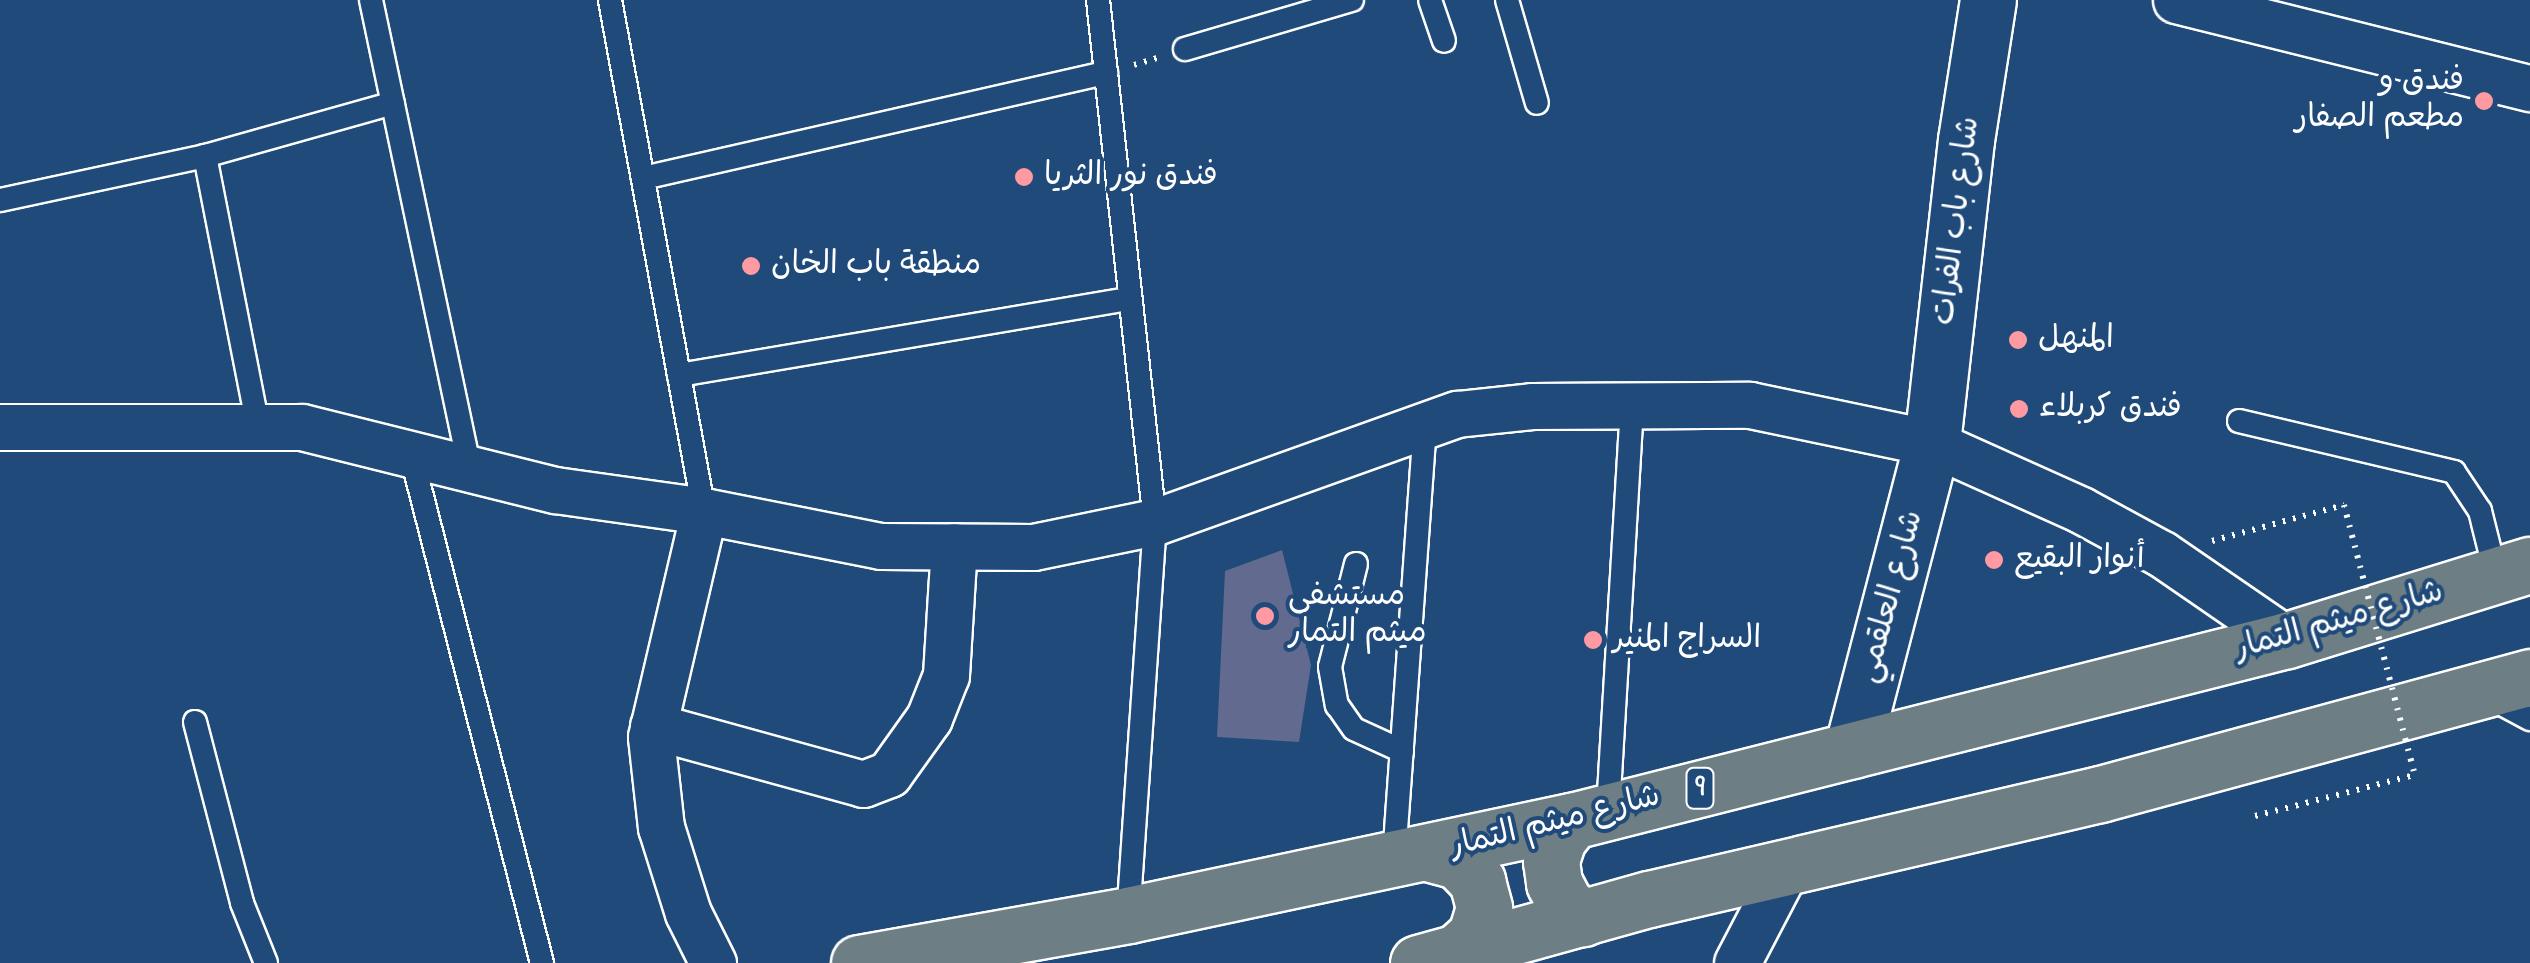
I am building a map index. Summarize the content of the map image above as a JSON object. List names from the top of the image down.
{
  "streets": {
    "highway": ["شارع ميثم التمار", "9"],
    "street": ["شارع باب الفرات", "شارع العلقمي"]
  },
  "crossings": [
    ["شارع باب الفرات", "شارع العلقمي"],
    ["شارع العلقمي", "شارع ميثم التمار"]
  ],
  "places": [
    "فندق و مطعم الصفار",
    "فندق نور الثريا",
    "منطقة باب الخان",
    "المنهل",
    "فندق كربلاء",
    "أنوار البقيع",
    "مستشفى ميثم التمار",
    "السراج المنير"
  ]
}
